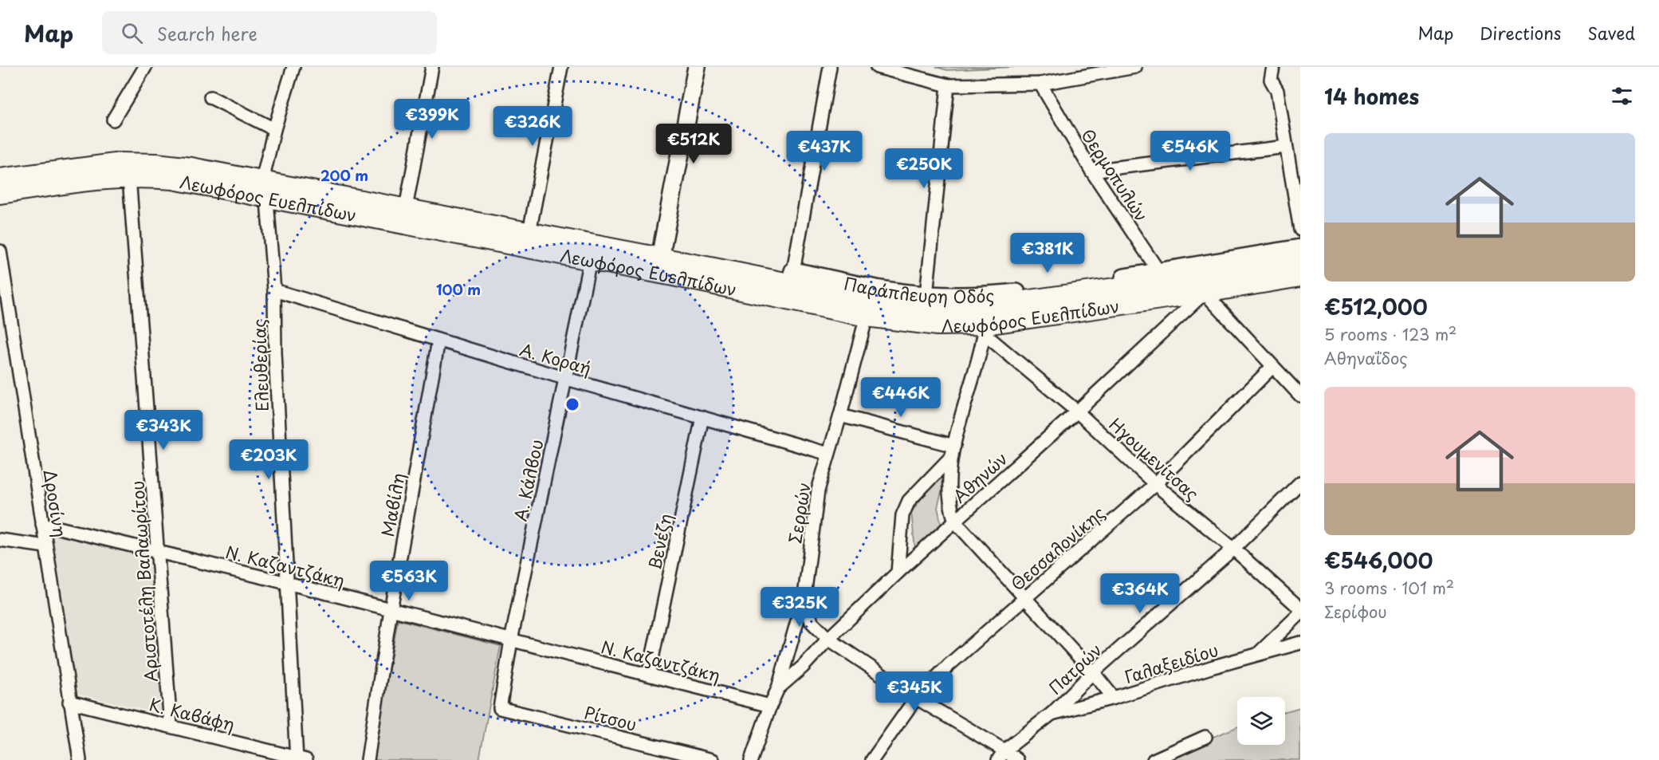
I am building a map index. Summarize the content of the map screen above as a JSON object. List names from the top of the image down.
{
  "streets": {
    "main road": ["Λεωφόρος Ευελπίδων"],
    "street": [
      "Θερμοπυλών",
      "Παράπλευρη Οδός",
      "Α. Κοραή",
      "Ελευθερίας",
      "Ηγουμενίτσας",
      "Αθηνών",
      "A. Κάλβου",
      "Δροσίνη",
      "Μαβίλη",
      "Σερρών",
      "Βενέζη",
      "Θεσσαλονίκης",
      "Ν. Καζαντζάκη",
      "Αριστοτέλη Βαλαωρίτου",
      "Γαλαξειδίου",
      "Πατρών",
      "Κ. Καβάφη",
      "Ρίτσου"
    ]
  },
  "crossings": [
    ["Θερμοπυλών", "Λεωφόρος Ευελπίδων"],
    ["Θερμοπυλών", "Παράπλευρη Οδός"],
    ["Λεωφόρος Ευελπίδων", "Παράπλευρη Οδός"],
    ["Λεωφόρος Ευελπίδων", "Ελευθερίας"],
    ["Λεωφόρος Ευελπίδων", "Ηγουμενίτσας"],
    ["Λεωφόρος Ευελπίδων", "Αθηνών"],
    ["Λεωφόρος Ευελπίδων", "A. Κάλβου"],
    ["Λεωφόρος Ευελπίδων", "Σερρών"],
    ["Λεωφόρος Ευελπίδων", "Αριστοτέλη Βαλαωρίτου"],
    ["Α. Κοραή", "Ελευθερίας"],
    ["Α. Κοραή", "A. Κάλβου"],
    ["Α. Κοραή", "Μαβίλη"],
    ["Α. Κοραή", "Σερρών"],
    ["Α. Κοραή", "Βενέζη"],
    ["Ελευθερίας", "Ν. Καζαντζάκη"],
    ["Ελευθερίας", "Κ. Καβάφη"],
    ["Ηγουμενίτσας", "Αθηνών"],
    ["Ηγουμενίτσας", "Θεσσαλονίκης"],
    ["Ηγουμενίτσας", "Πατρών"],
    ["Αθηνών", "Σερρών"],
    ["A. Κάλβου", "Ν. Καζαντζάκη"],
    ["A. Κάλβου", "Ρίτσου"],
    ["Δροσίνη", "Ν. Καζαντζάκη"],
    ["Δροσίνη", "Κ. Καβάφη"],
    ["Μαβίλη", "Ν. Καζαντζάκη"],
    ["Σερρών", "Ν. Καζαντζάκη"],
    ["Βενέζη", "Ν. Καζαντζάκη"],
    ["Ν. Καζαντζάκη", "Αριστοτέλη Βαλαωρίτου"],
    ["Αριστοτέλη Βαλαωρίτου", "Κ. Καβάφη"],
    ["Γαλαξειδίου", "Πατρών"]
  ],
  "page": {
    "header": "Map",
    "search": "Search here",
    "nav": ["Map", "Directions", "Saved"],
    "heading": "14 homes",
    "price": [
      "€399K",
      "€326K",
      "€512K",
      "€437K",
      "€546K",
      "€250K",
      "€381K",
      "€446K",
      "€343K",
      "€203K",
      "€563K",
      "€364K",
      "€325K",
      "€345K"
    ],
    "list": [
      {
        "name": "€512,000",
        "note": "5 rooms · 123 m² · Αθηναΐδος"
      },
      {
        "name": "€546,000",
        "note": "3 rooms · 101 m² · Σερίφου"
      }
    ]
  },
  "rings": ["200 m", "100 m"]
}
